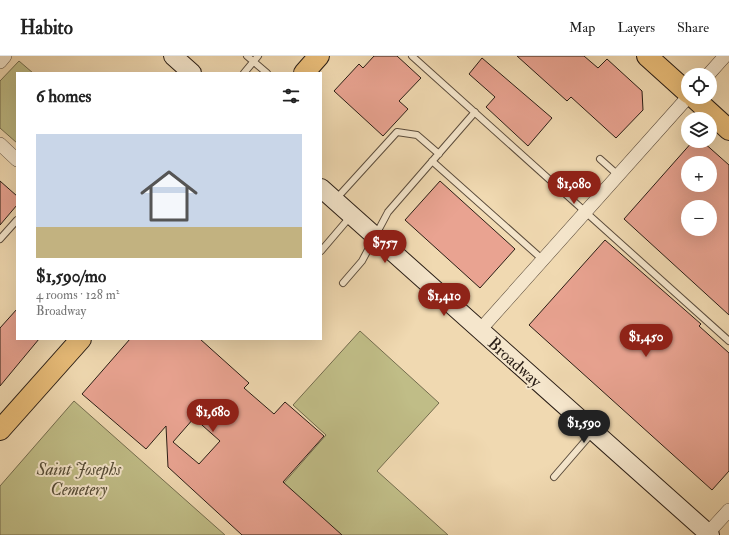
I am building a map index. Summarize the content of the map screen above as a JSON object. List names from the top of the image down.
{
  "streets": {
    "main road": ["Broadway"]
  },
  "parks": ["Saint Josephs Cemetery"],
  "page": {
    "header": "Habito",
    "nav": ["Map", "Layers", "Share"],
    "map_buttons": ["+", "−"],
    "heading": "6 homes",
    "list": [
      {
        "name": "$1,590/mo",
        "note": "4 rooms · 128 m² · Broadway"
      }
    ],
    "price": [
      "$1,080",
      "$757",
      "$1,410",
      "$1,450",
      "$1,680",
      "$1,590"
    ]
  }
}
